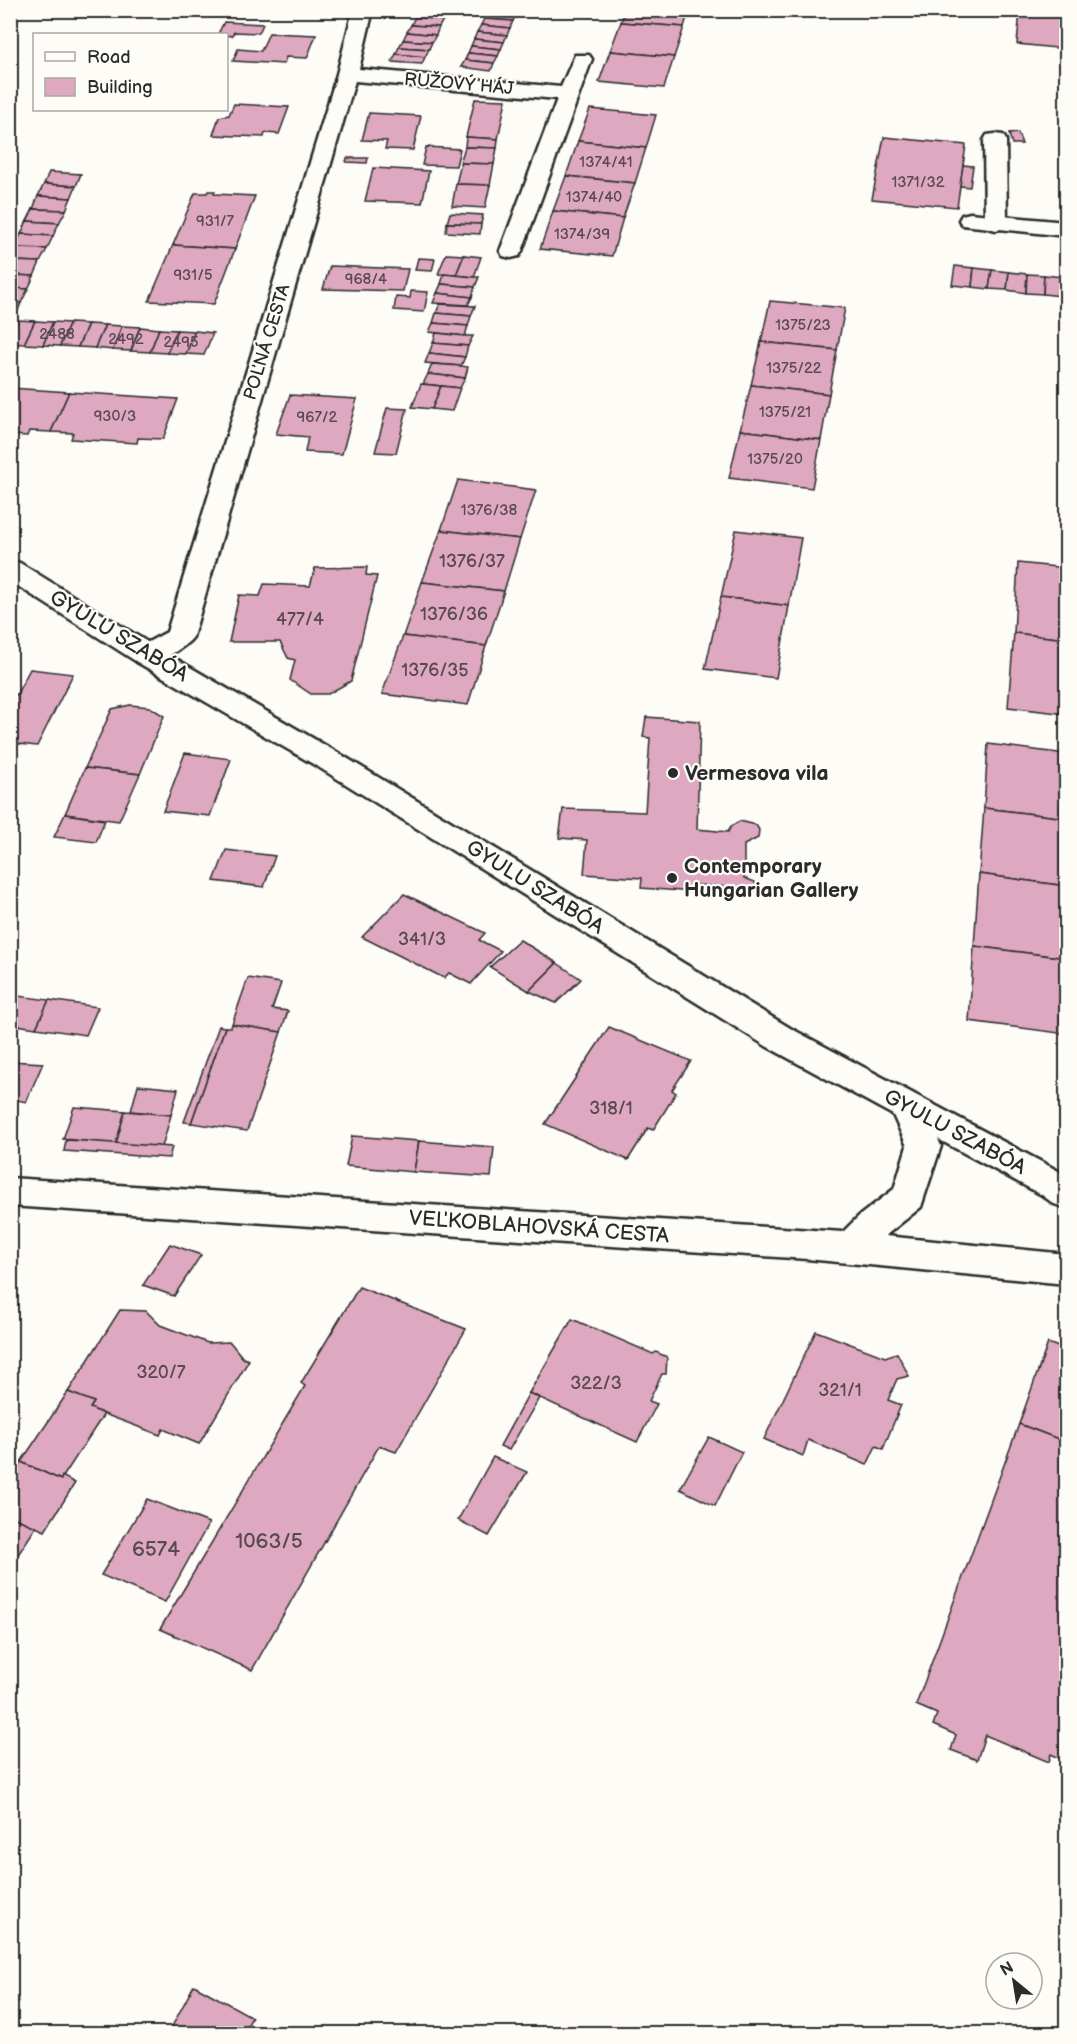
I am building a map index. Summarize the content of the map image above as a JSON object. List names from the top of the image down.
{
  "streets": {
    "street": [
      "RUŽOVÝ HÁJ",
      "POĽNÁ CESTA",
      "GYULU SZABÓA",
      "VEĽKOBLAHOVSKÁ CESTA"
    ]
  },
  "crossings": [
    ["RUŽOVÝ HÁJ", "POĽNÁ CESTA"],
    ["POĽNÁ CESTA", "GYULU SZABÓA"]
  ],
  "places": ["Vermesova vila", "Contemporary Hungarian Gallery"],
  "house_numbers": [
    "1374/41",
    "1371/32",
    "1374/40",
    "931/7",
    "1374/39",
    "931/5",
    "968/4",
    "1375/23",
    "2488",
    "2492",
    "2495",
    "1375/22",
    "1375/21",
    "930/3",
    "967/2",
    "1375/20",
    "1376/38",
    "1376/37",
    "1376/36",
    "477/4",
    "1376/35",
    "341/3",
    "318/1",
    "320/7",
    "322/3",
    "321/1",
    "1063/5",
    "6574"
  ],
  "legend": ["Road", "Building"],
  "north": "top left"
}
